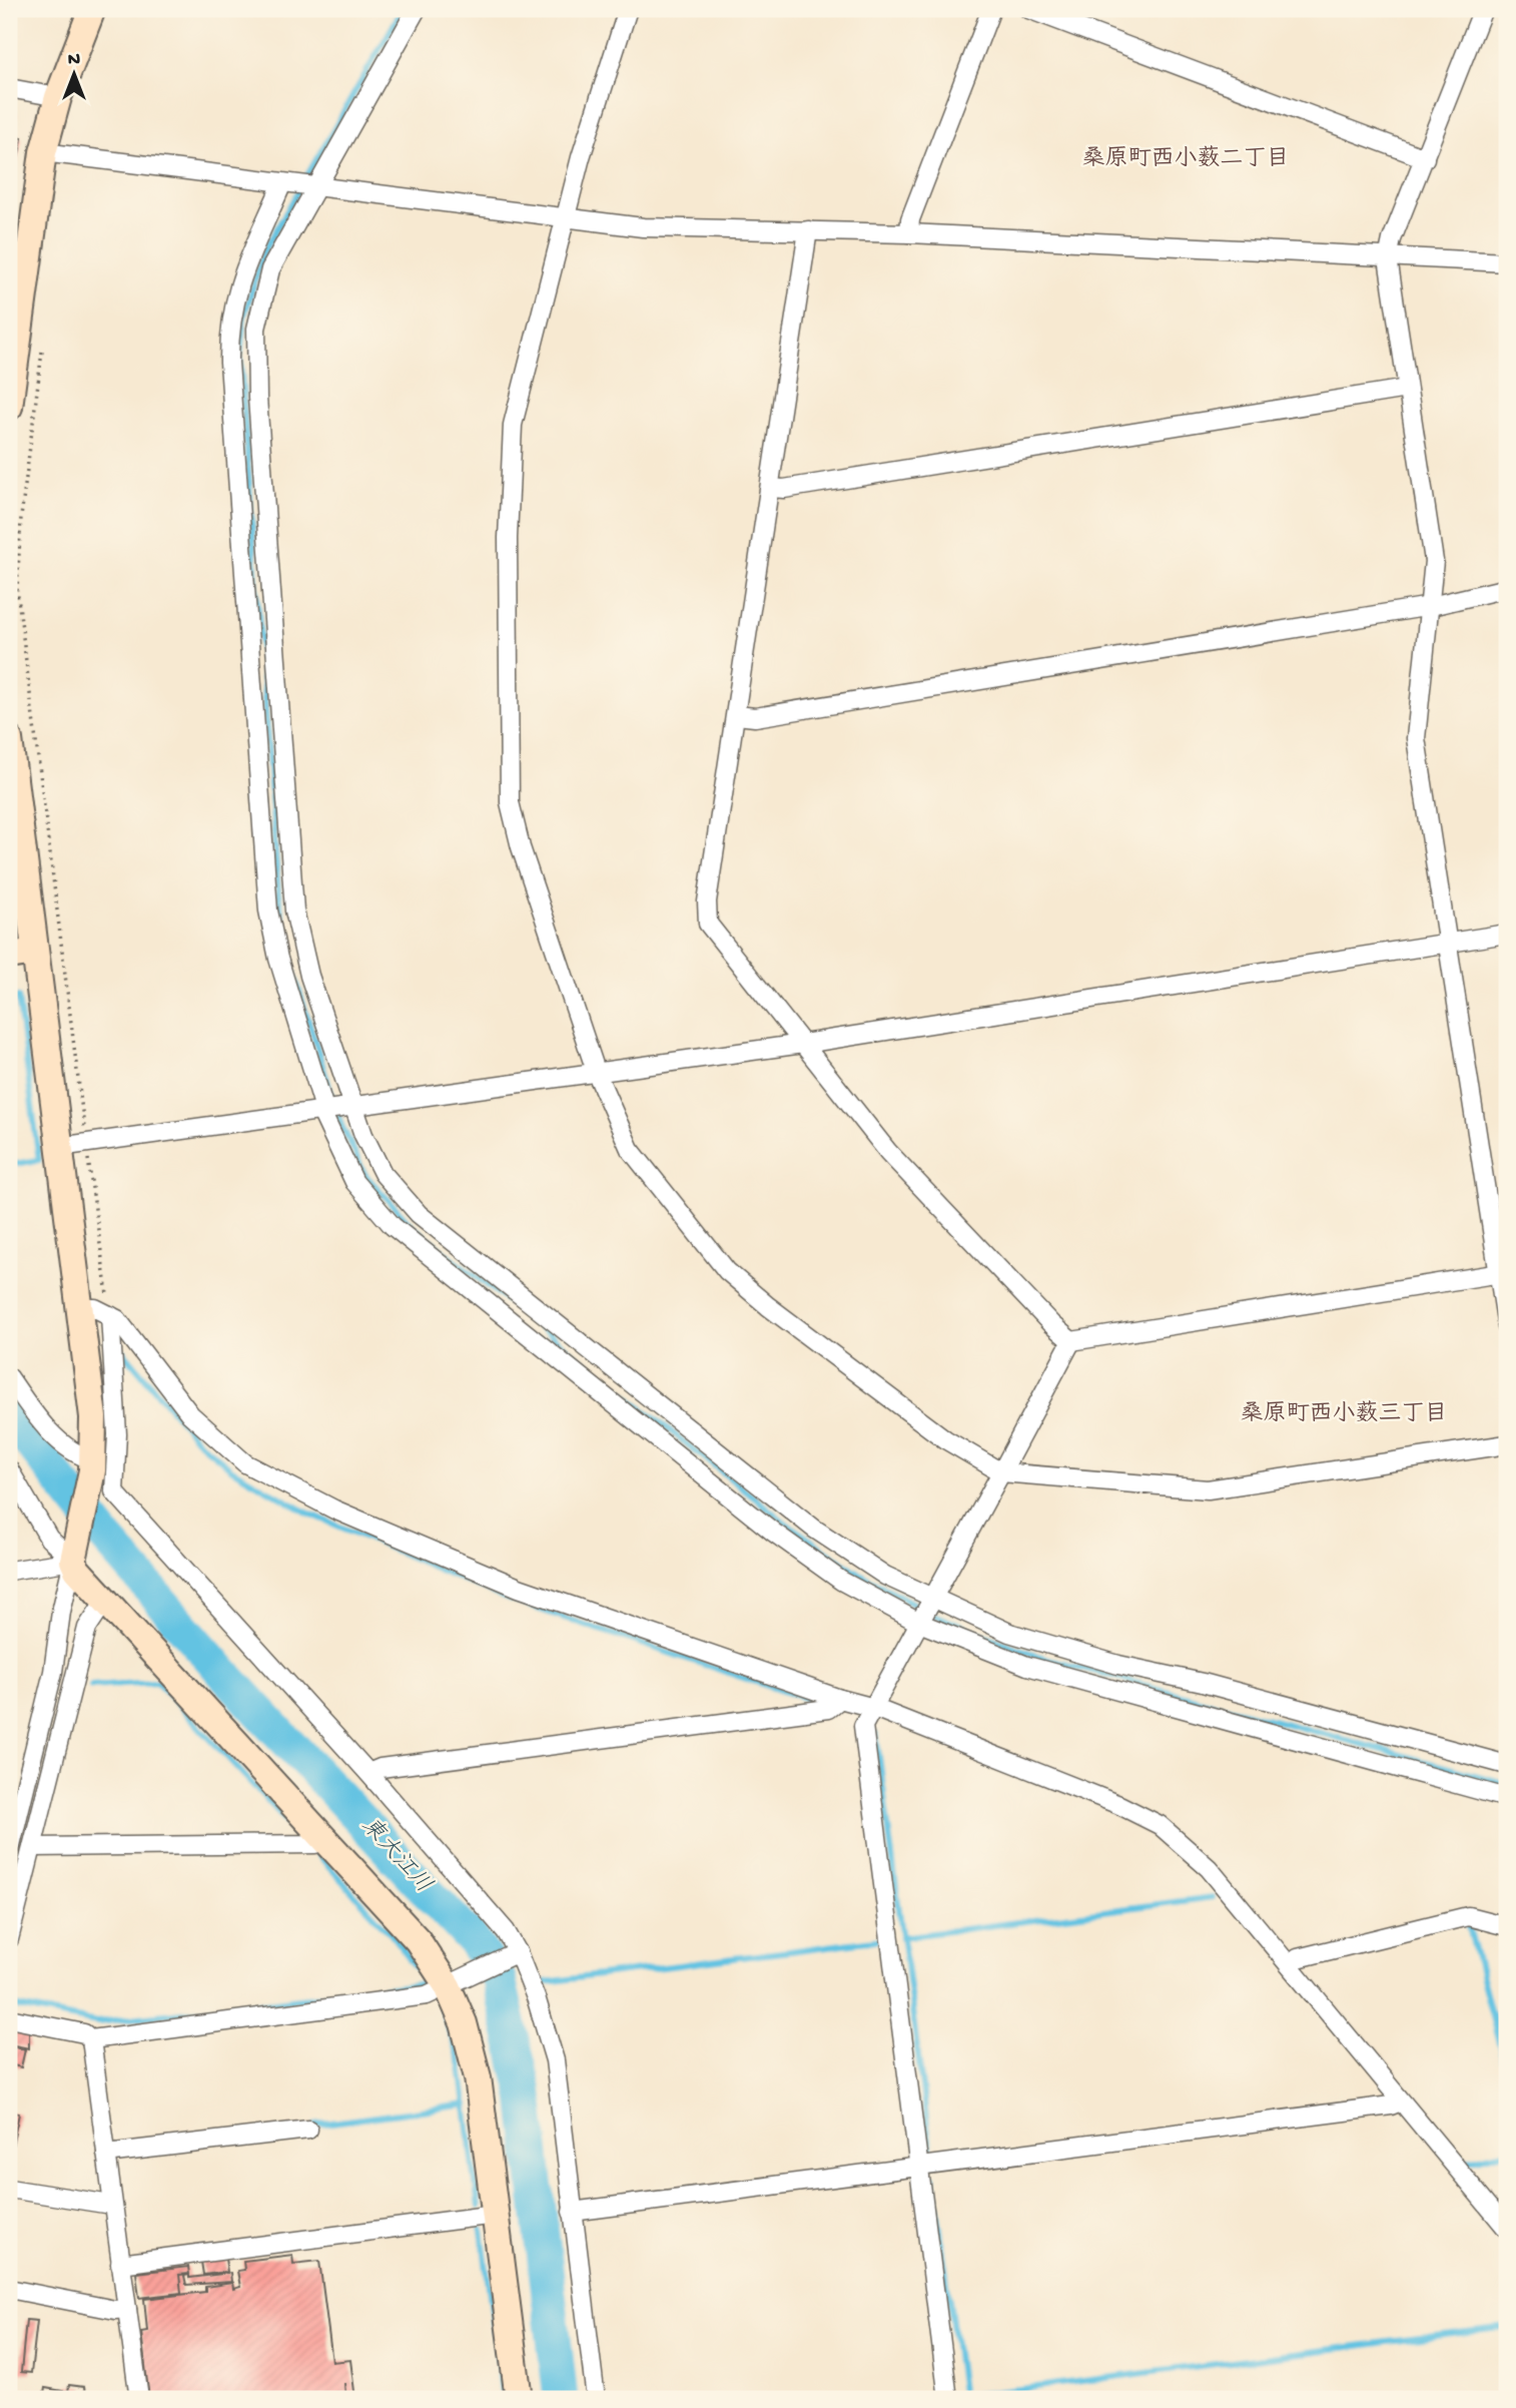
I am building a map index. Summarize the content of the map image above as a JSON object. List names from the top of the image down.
{
  "districts": ["桑原町西小薮二丁目", "桑原町西小薮三丁目"],
  "water": ["東大江川"],
  "north": "top"
}
